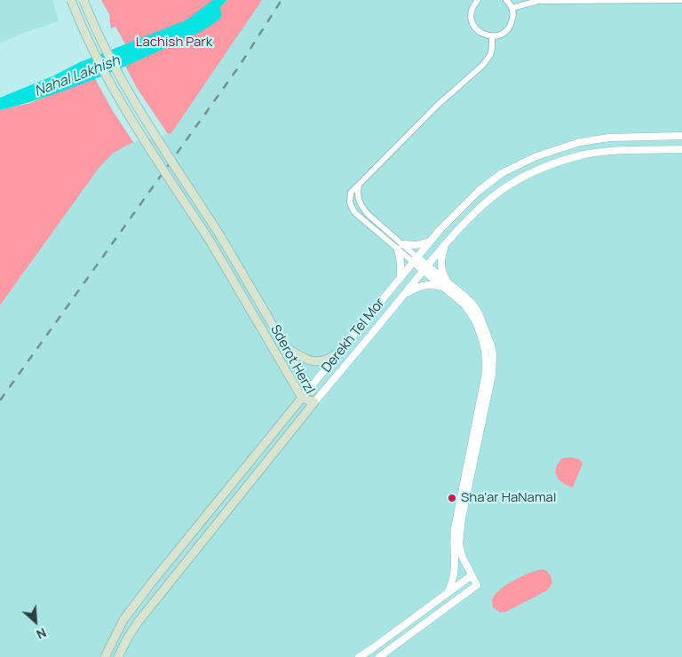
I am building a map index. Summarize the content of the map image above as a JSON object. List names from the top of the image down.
{
  "streets": {
    "main road": ["Derekh Tel Mor", "Sderot Herzl"]
  },
  "crossings": [
    ["Derekh Tel Mor", "Sderot Herzl"]
  ],
  "water": ["Nahal Lakhish"],
  "parks": ["Lachish Park"],
  "places": ["Sha'ar HaNamal"],
  "north": "bottom right"
}
